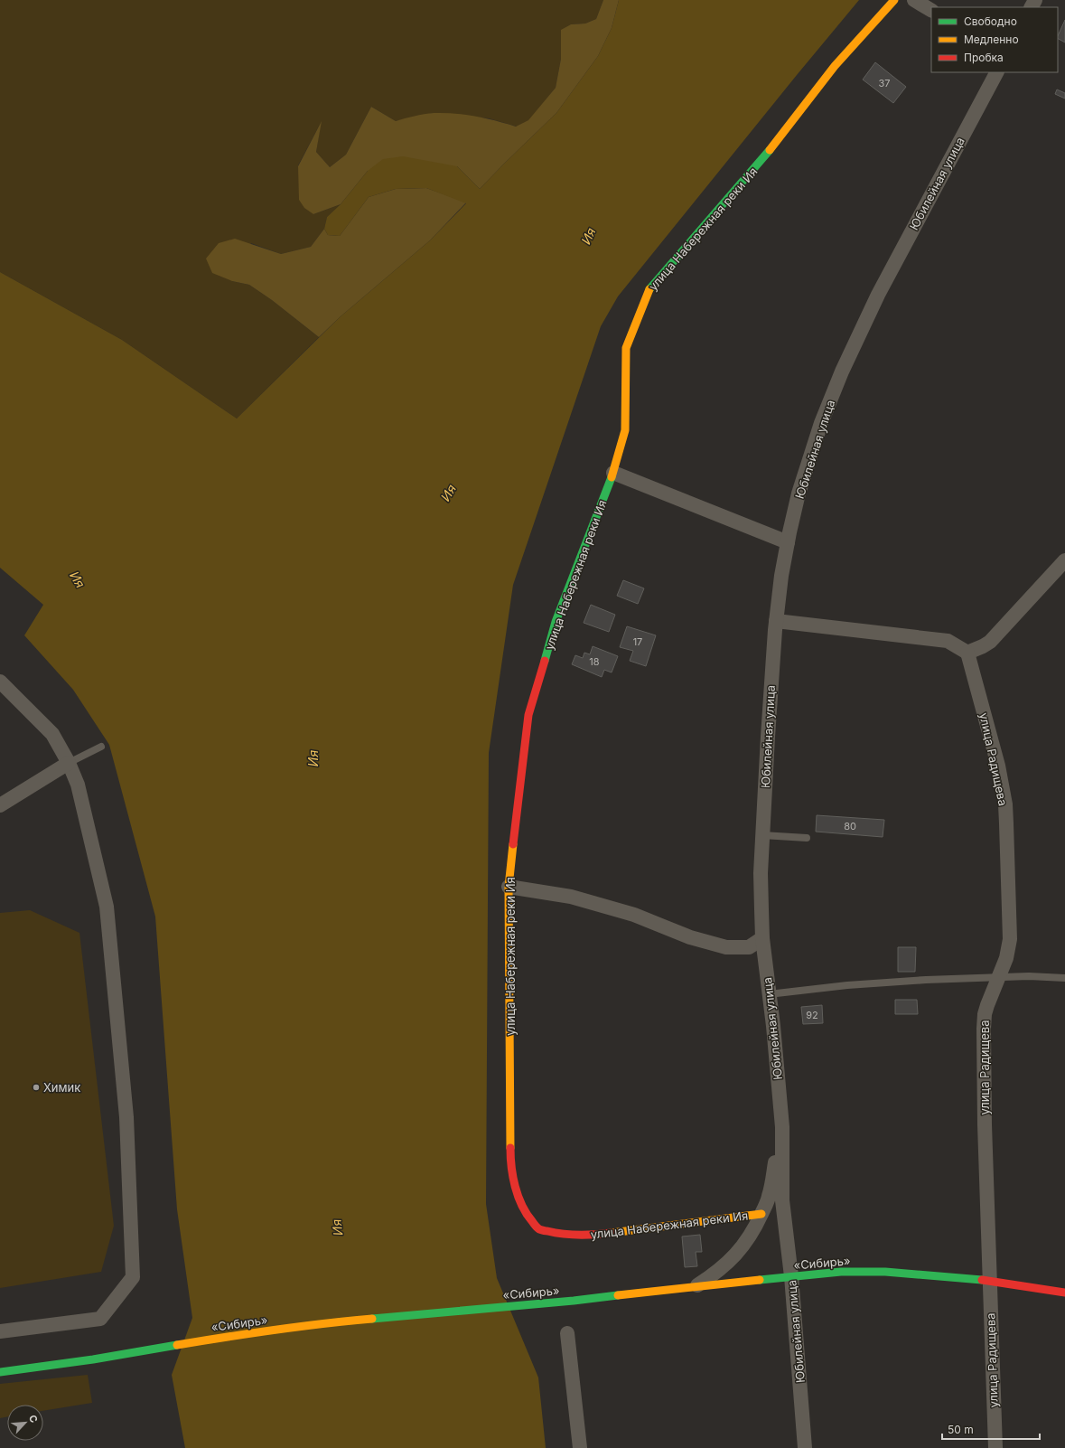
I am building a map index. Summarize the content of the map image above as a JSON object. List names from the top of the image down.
{
  "streets": {
    "main road": ["улица Набережная реки Ия", "«Сибирь»"],
    "street": ["Юбилейная улица", "улица Радищева"]
  },
  "crossings": [
    ["Юбилейная улица", "«Сибирь»"],
    ["улица Радищева", "«Сибирь»"]
  ],
  "water": ["Ия"],
  "places": ["Химик"],
  "house_numbers": [
    "37",
    "17",
    "18",
    "80",
    "92"
  ],
  "legend": ["Свободно", "Медленно", "Пробка"],
  "scale_bar": "50 m",
  "north": "top right"
}
